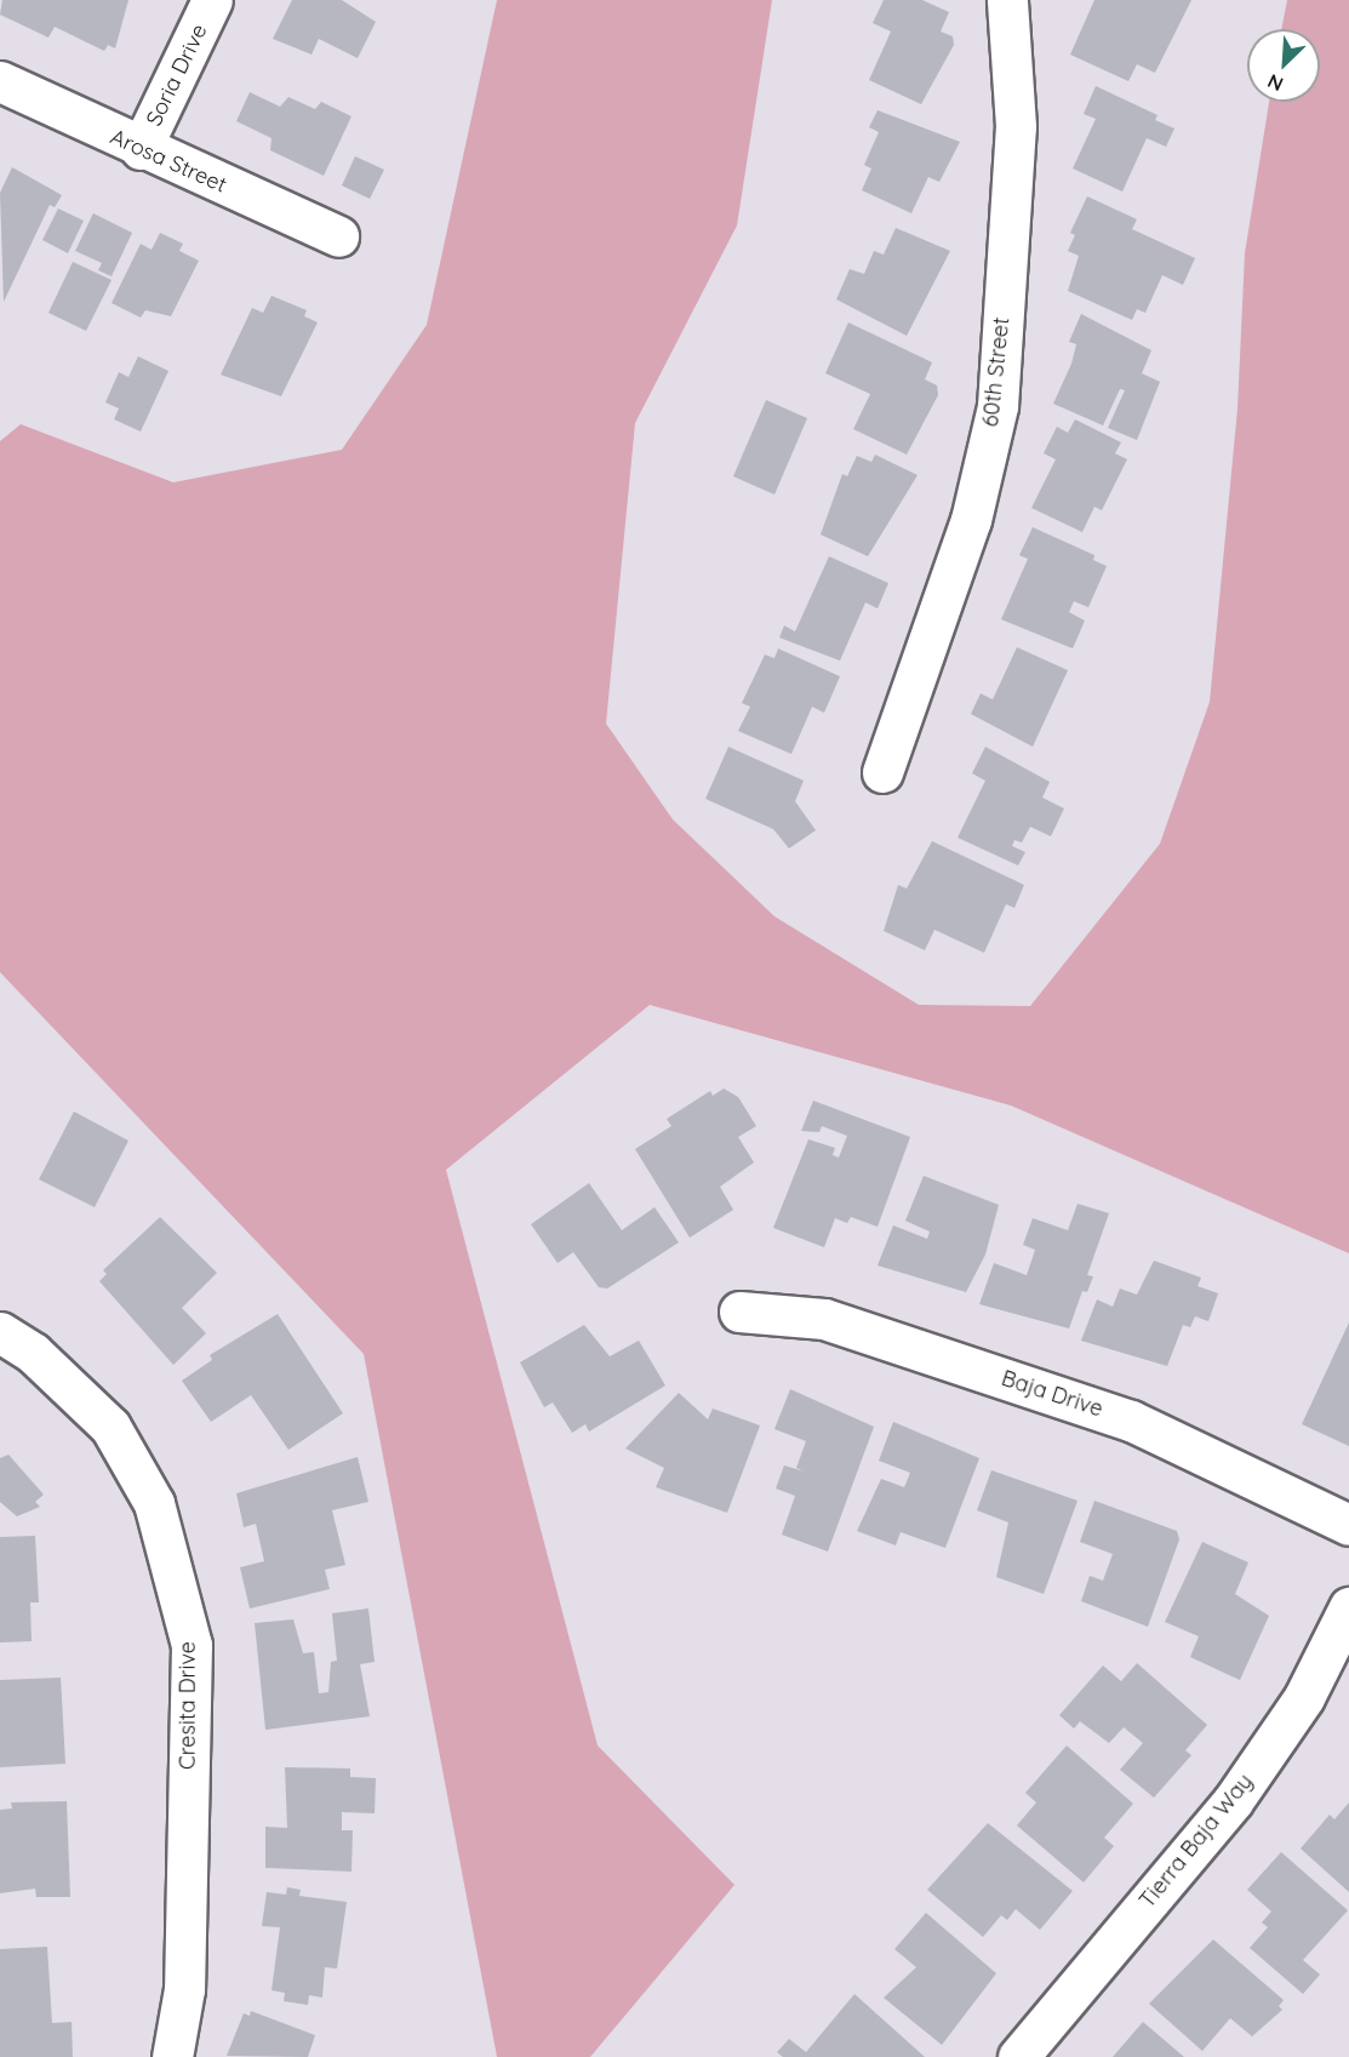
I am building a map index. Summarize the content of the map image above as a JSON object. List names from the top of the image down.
{
  "streets": {
    "street": [
      "Soria Drive",
      "Arosa Street",
      "60th Street",
      "Baja Drive",
      "Cresita Drive",
      "Tierra Baja Way"
    ]
  },
  "crossings": [
    ["Soria Drive", "Arosa Street"]
  ],
  "north": "bottom left"
}
